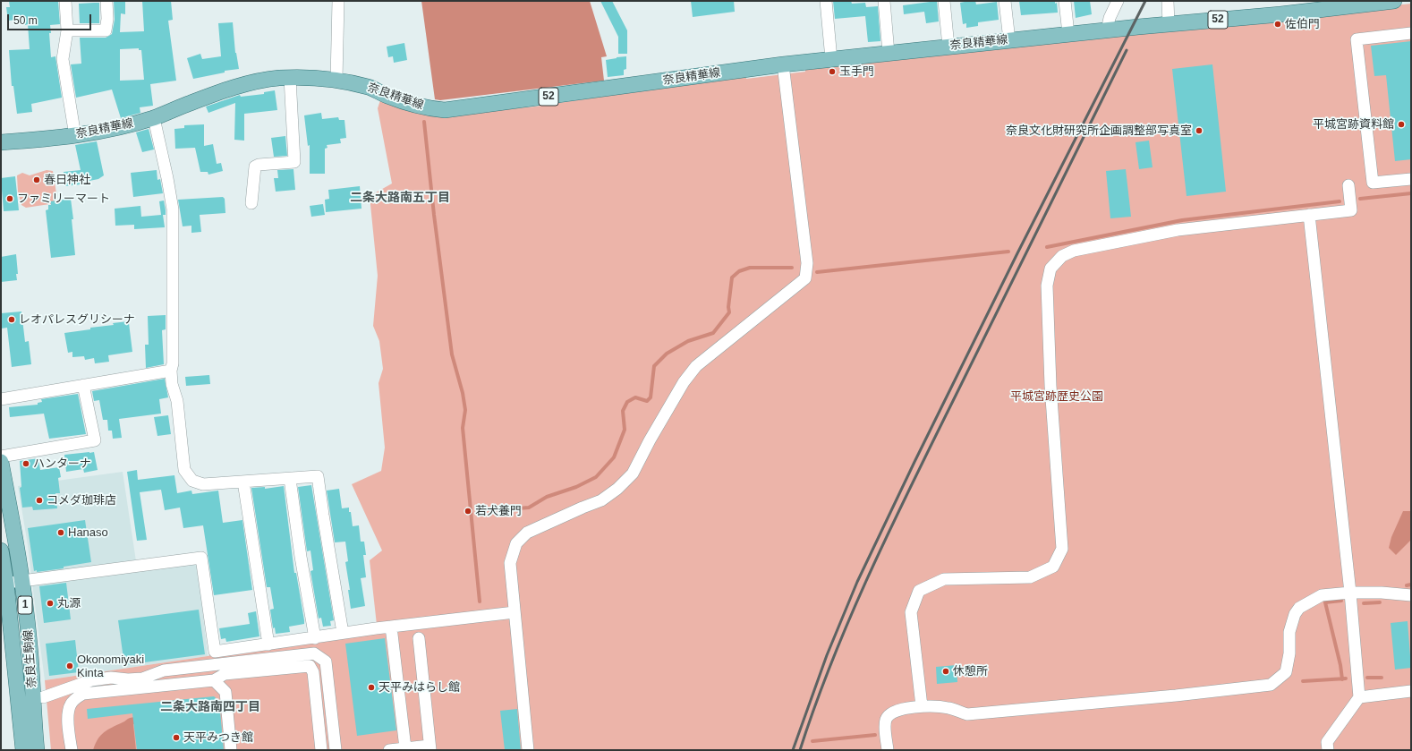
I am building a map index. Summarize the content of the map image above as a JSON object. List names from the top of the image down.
{
  "streets": {
    "main road": [
      "52",
      "奈良精華線",
      "1",
      "奈良生駒線"
    ]
  },
  "districts": ["二条大路南五丁目", "二条大路南四丁目"],
  "parks": ["平城宮跡歴史公園"],
  "places": [
    "佐伯門",
    "玉手門",
    "平城宮跡資料館",
    "奈良文化財研究所企画調整部写真室",
    "春日神社",
    "ファミリーマート",
    "レオパレスグリシーナ",
    "ハンターナ",
    "コメダ珈琲店",
    "若犬養門",
    "Hanaso",
    "丸源",
    "Okonomiyaki Kinta",
    "休憩所",
    "天平みはらし館",
    "天平みつき館"
  ],
  "scale_bar": "50 m"
}
